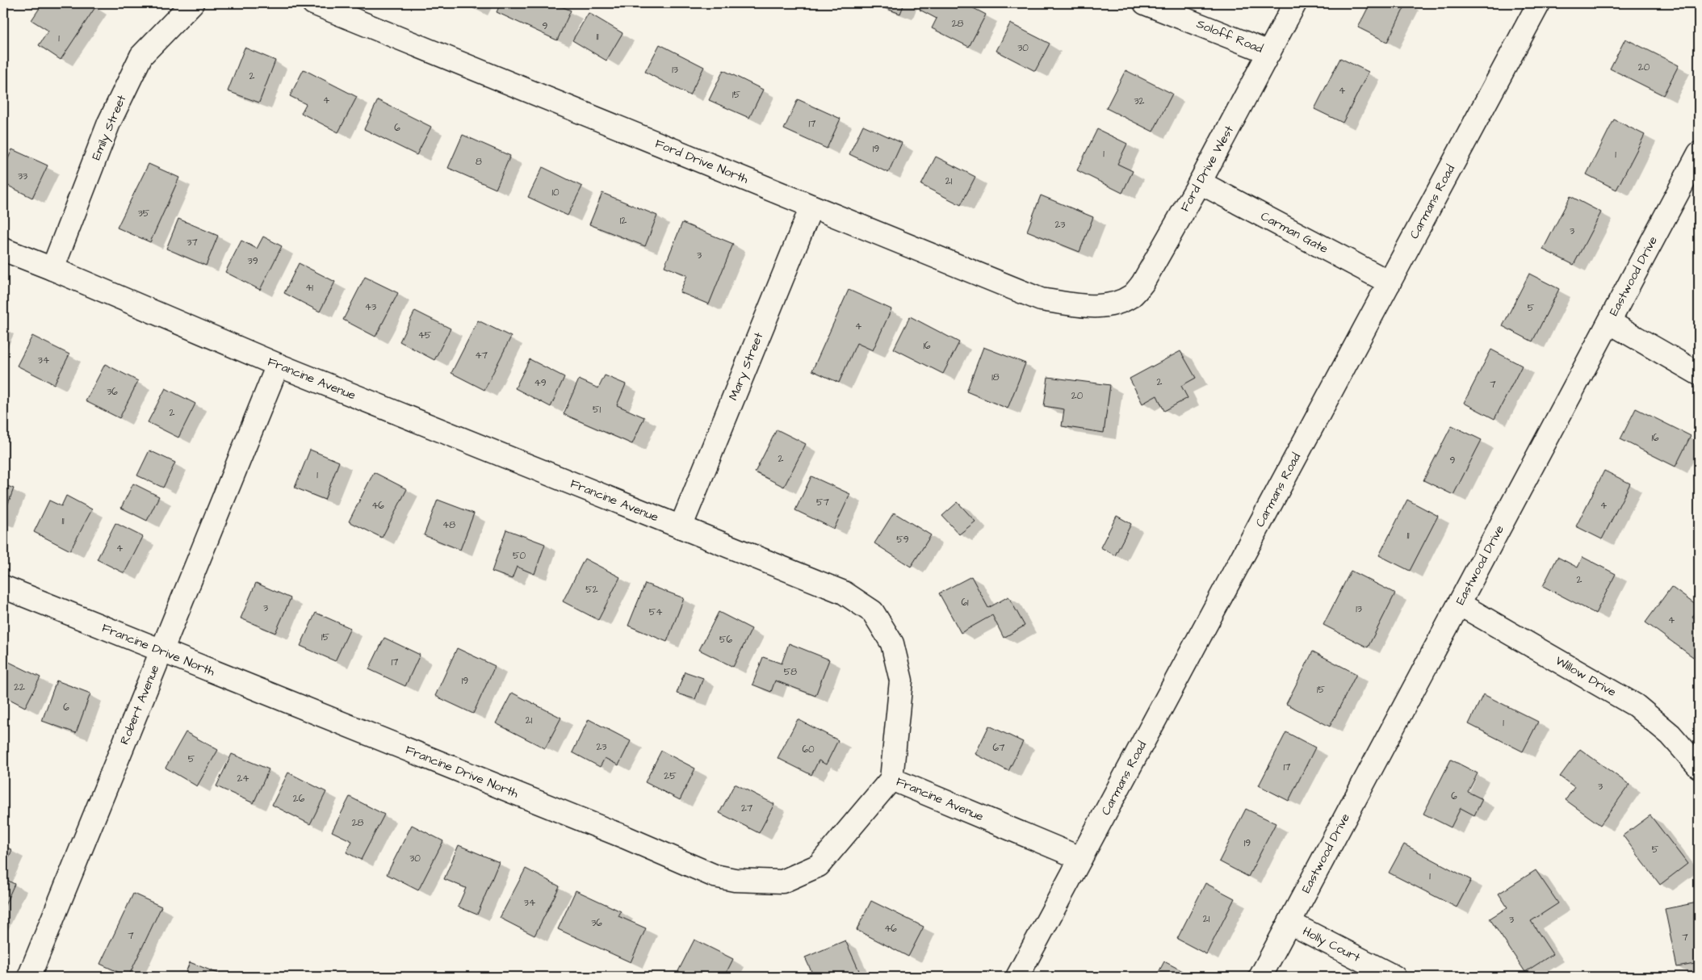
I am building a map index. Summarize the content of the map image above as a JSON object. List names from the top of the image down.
{
  "streets": {
    "street": [
      "Soloff Road",
      "Emily Street",
      "Ford Drive North",
      "Ford Drive West",
      "Carmans Road",
      "Carman Gate",
      "Eastwood Drive",
      "Mary Street",
      "Francine Avenue",
      "Francine Drive North",
      "Willow Drive",
      "Robert Avenue",
      "Holly Court"
    ]
  },
  "crossings": [
    ["Soloff Road", "Ford Drive West"],
    ["Emily Street", "Francine Avenue"],
    ["Ford Drive North", "Ford Drive West"],
    ["Ford Drive North", "Mary Street"],
    ["Ford Drive West", "Carman Gate"],
    ["Carmans Road", "Carman Gate"],
    ["Carmans Road", "Francine Avenue"],
    ["Eastwood Drive", "Willow Drive"],
    ["Eastwood Drive", "Holly Court"],
    ["Mary Street", "Francine Avenue"],
    ["Francine Avenue", "Francine Drive North"],
    ["Francine Avenue", "Robert Avenue"],
    ["Francine Drive North", "Robert Avenue"]
  ],
  "house_numbers": [
    "28",
    "9",
    "11",
    "1",
    "30",
    "20",
    "13",
    "2",
    "4",
    "15",
    "4",
    "32",
    "17",
    "6",
    "19",
    "1",
    "1",
    "8",
    "33",
    "21",
    "10",
    "35",
    "12",
    "23",
    "3",
    "37",
    "3",
    "39",
    "41",
    "43",
    "5",
    "4",
    "45",
    "16",
    "47",
    "34",
    "18",
    "2",
    "49",
    "7",
    "36",
    "20",
    "51",
    "2",
    "16",
    "2",
    "9",
    "1",
    "57",
    "46",
    "4",
    "11",
    "48",
    "11",
    "59",
    "4",
    "50",
    "2",
    "52",
    "61",
    "3",
    "13",
    "54",
    "4",
    "15",
    "56",
    "17",
    "58",
    "19",
    "22",
    "15",
    "6",
    "21",
    "1",
    "23",
    "67",
    "60",
    "5",
    "17",
    "25",
    "24",
    "3",
    "6",
    "26",
    "27",
    "28",
    "19",
    "5",
    "30",
    "1",
    "34",
    "21",
    "3",
    "36",
    "46",
    "7",
    "7"
  ]
}
